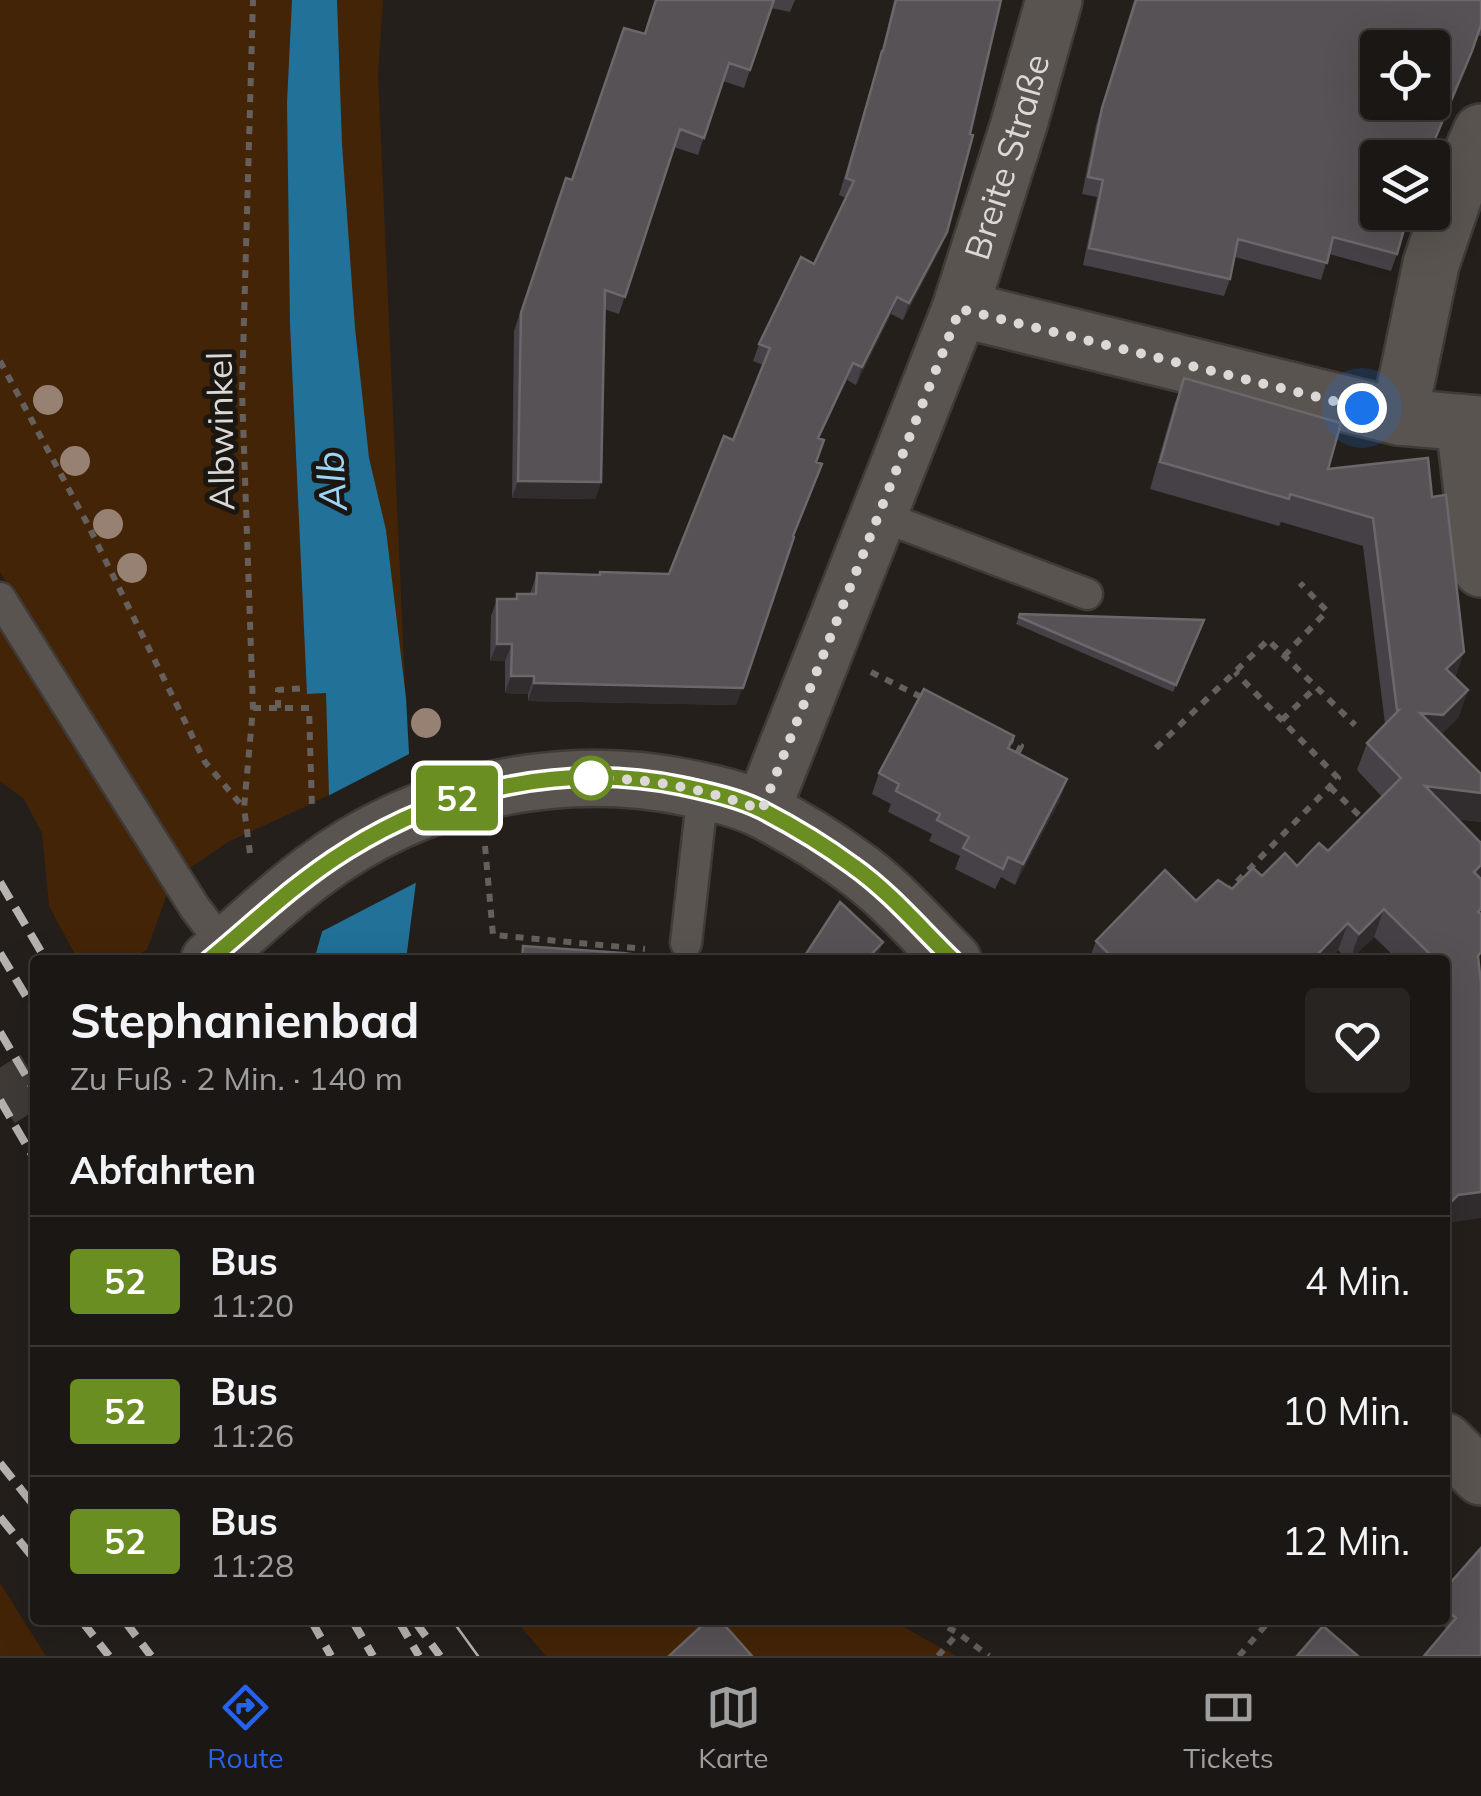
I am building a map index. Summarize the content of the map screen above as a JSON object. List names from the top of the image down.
{
  "streets": {
    "street": ["Breite Straße"],
    "path": ["Albwinkel"]
  },
  "water": ["Alb"],
  "lines": ["bus line 52"],
  "page": {
    "on_map": "52",
    "heading": [
      ["Stephanienbad", "Zu Fuß · 2 Min. · 140 m"],
      "Abfahrten"
    ],
    "list": [
      {
        "mark": "52",
        "name": "Bus",
        "note": "11:20",
        "value": "4 Min."
      },
      {
        "mark": "52",
        "name": "Bus",
        "note": "11:26",
        "value": "10 Min."
      },
      {
        "mark": "52",
        "name": "Bus",
        "note": "11:28",
        "value": "12 Min."
      }
    ],
    "tabs": ["Route", "Karte", "Tickets"]
  }
}
